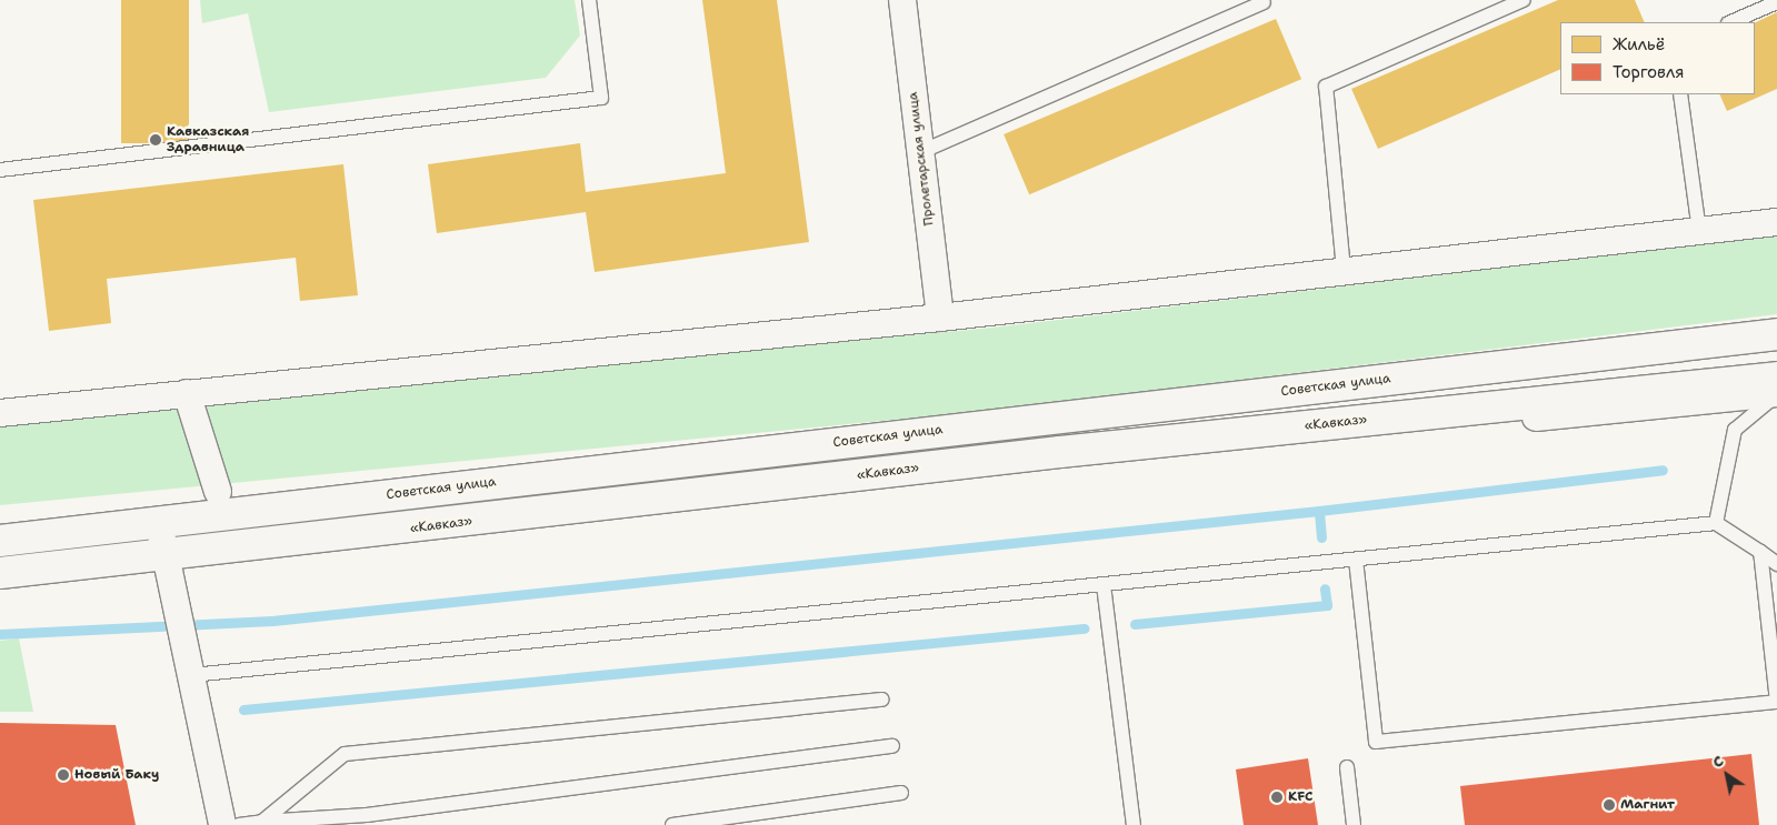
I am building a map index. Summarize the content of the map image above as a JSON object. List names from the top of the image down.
{
  "streets": {
    "highway": ["Советская улица", "«Кавказ»"],
    "street": ["Пролетарская улица"]
  },
  "places": [
    "Кавказская Здравница",
    "Новый Баку",
    "KFC",
    "Магнит"
  ],
  "legend": ["Жильё", "Торговля"],
  "north": "top left"
}
